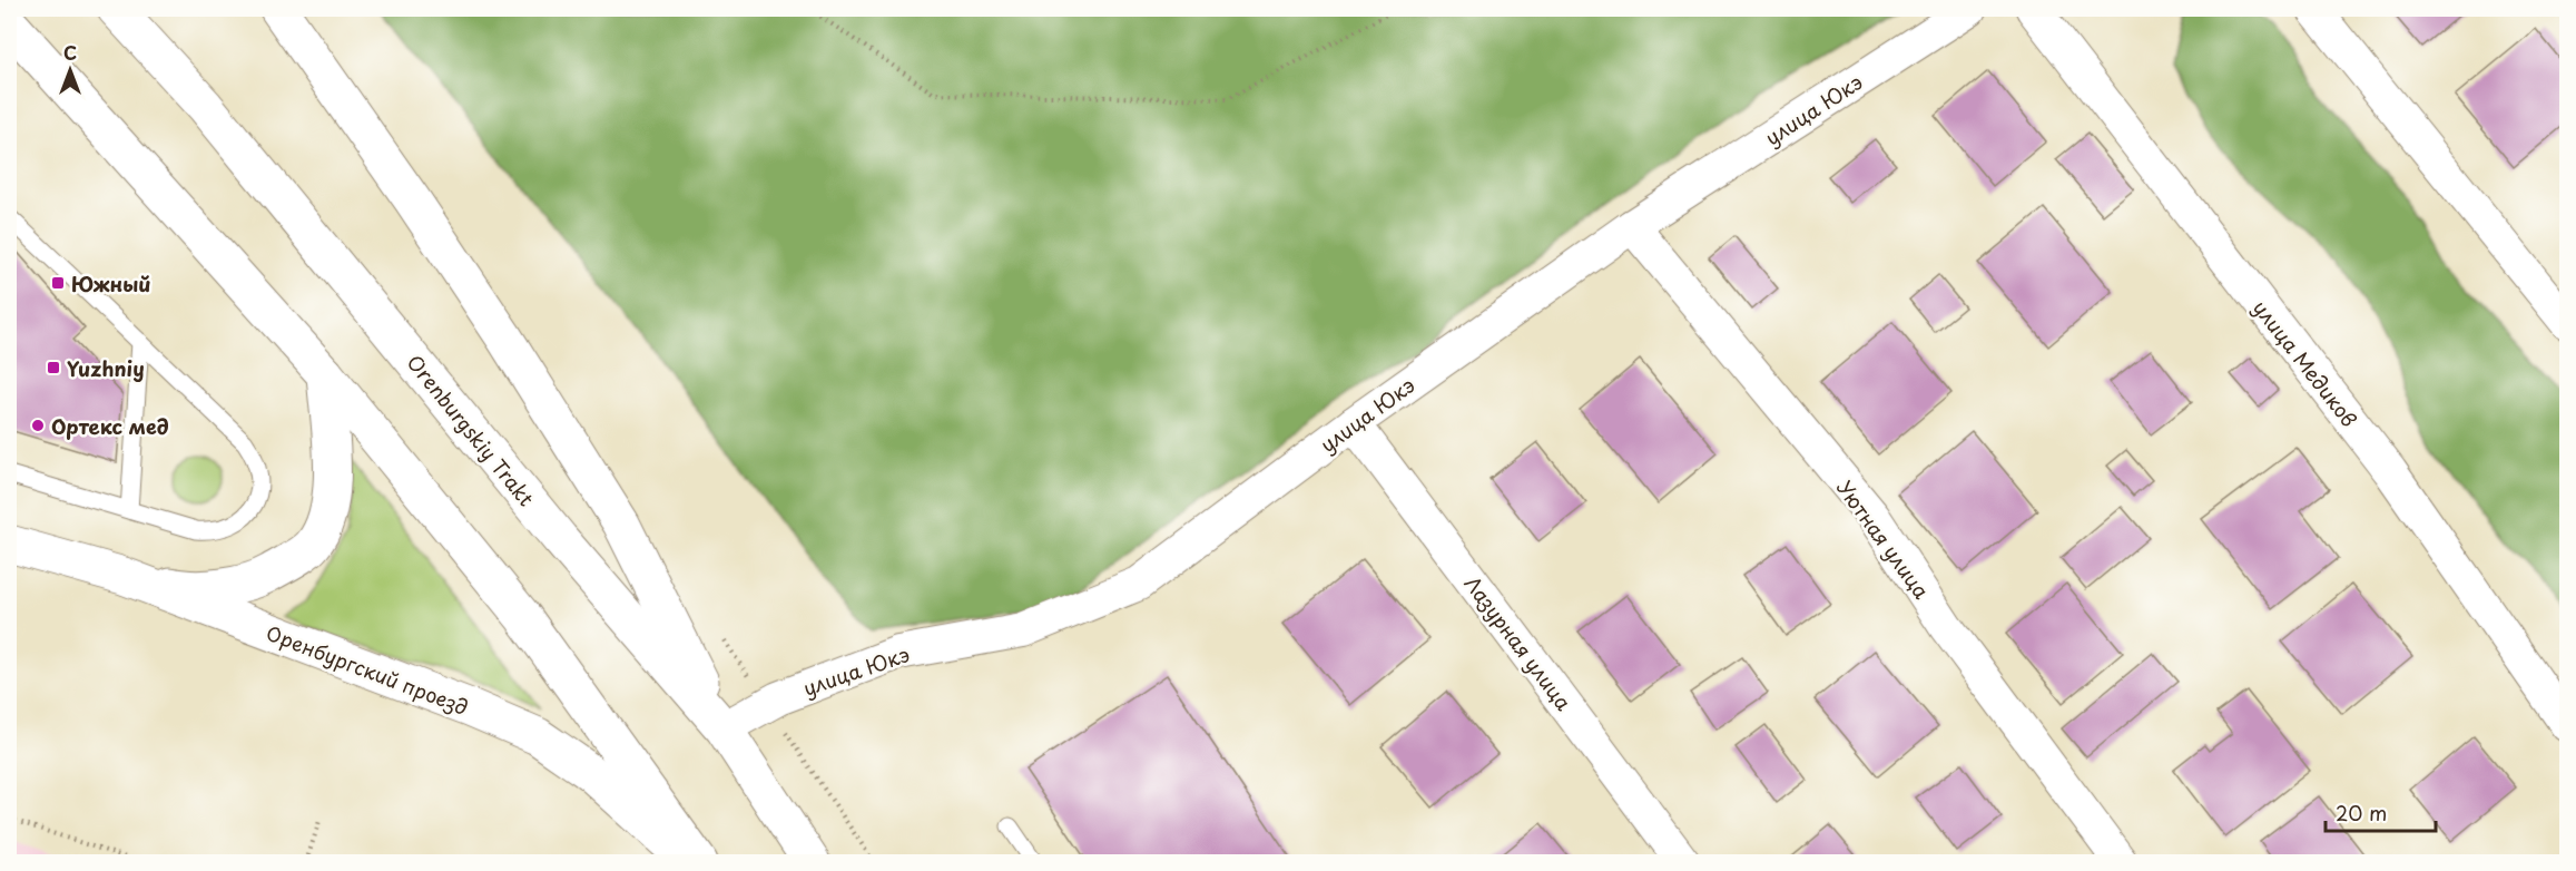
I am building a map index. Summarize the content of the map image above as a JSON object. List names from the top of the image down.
{
  "streets": {
    "main road": ["Orenburgskiy Trakt", "Оренбургский проезд"],
    "street": [
      "улица Юкэ",
      "улица Медиков",
      "Уютная улица",
      "Лазурная улица"
    ]
  },
  "crossings": [
    ["улица Юкэ", "Orenburgskiy Trakt"],
    ["улица Юкэ", "Уютная улица"],
    ["улица Юкэ", "Лазурная улица"]
  ],
  "places": {
    "transit": ["Южный", "Yuzhniy"],
    "other": ["Ортекс мед"]
  },
  "scale_bar": "20 m",
  "north": "top"
}
